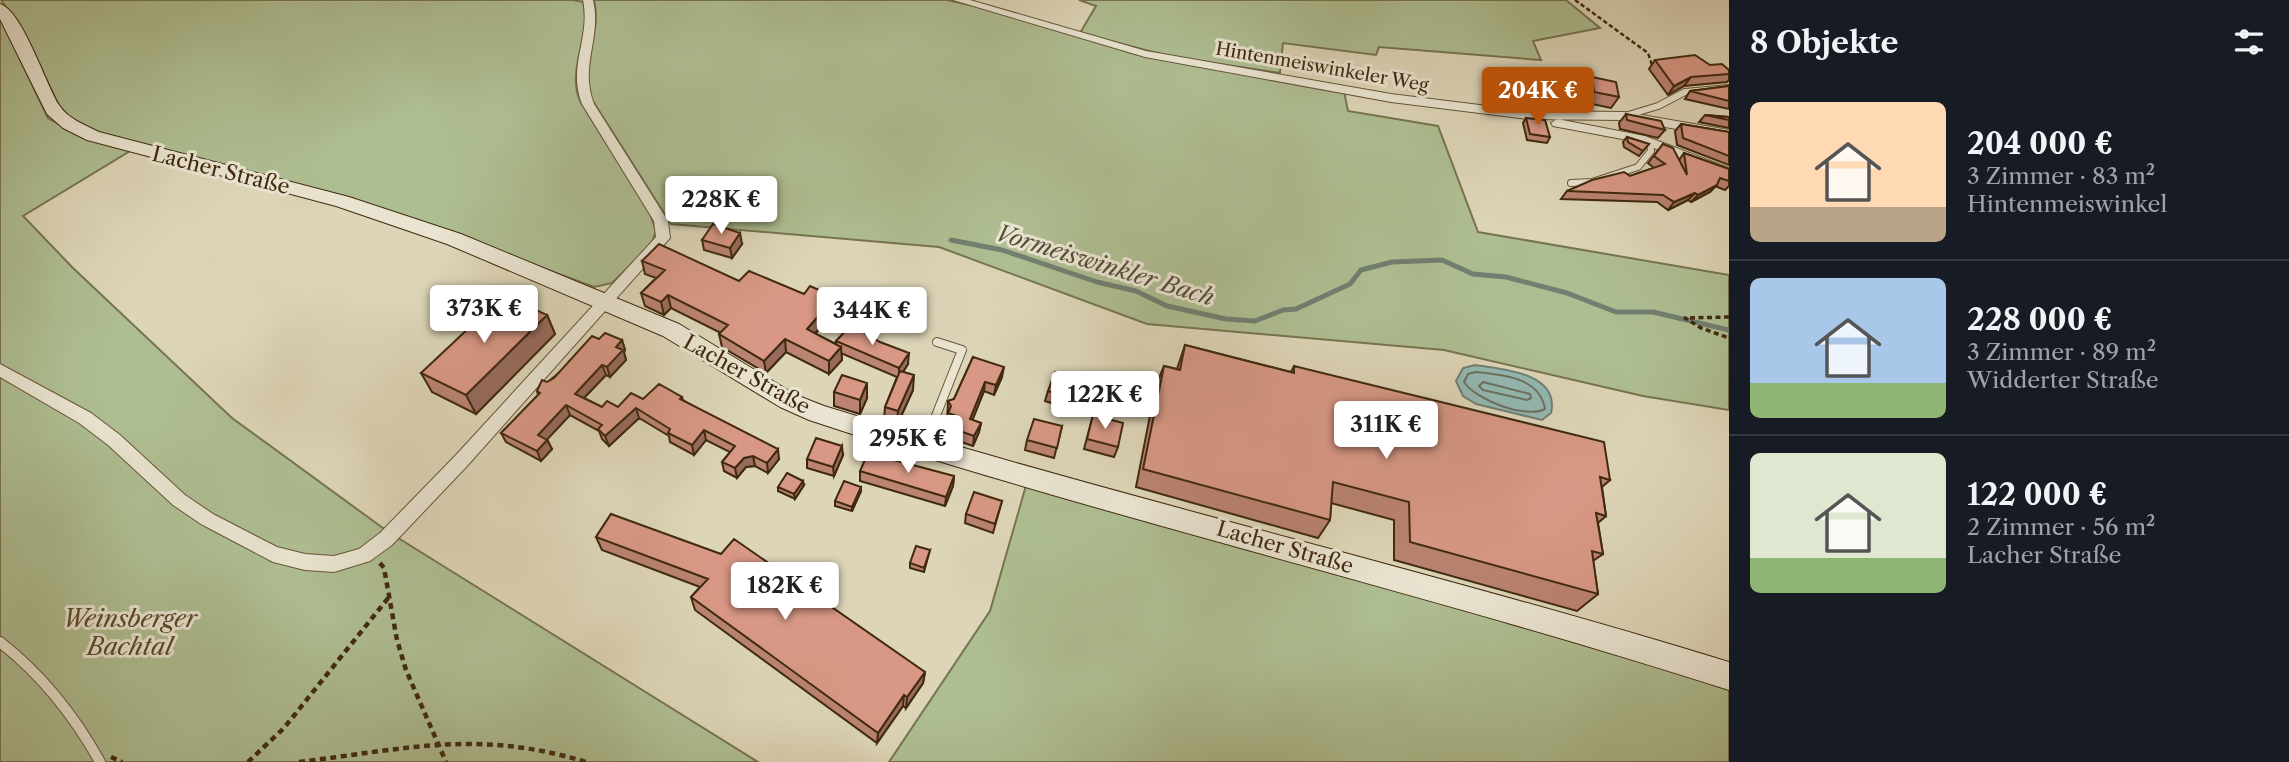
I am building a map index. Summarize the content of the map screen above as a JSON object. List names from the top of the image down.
{
  "streets": {
    "street": ["Hintenmeiswinkeler Weg", "Lacher Straße"]
  },
  "water": ["Vormeiswinkler Bach"],
  "parks": ["Weinsberger Bachtal"],
  "page": {
    "heading": "8 Objekte",
    "price": [
      "204K €",
      "228K €",
      "373K €",
      "344K €",
      "122K €",
      "311K €",
      "295K €",
      "182K €"
    ],
    "list": [
      {
        "name": "204 000 €",
        "note": "3 Zimmer · 83 m² · Hintenmeiswinkel"
      },
      {
        "name": "228 000 €",
        "note": "3 Zimmer · 89 m² · Widderter Straße"
      },
      {
        "name": "122 000 €",
        "note": "2 Zimmer · 56 m² · Lacher Straße"
      }
    ]
  }
}
